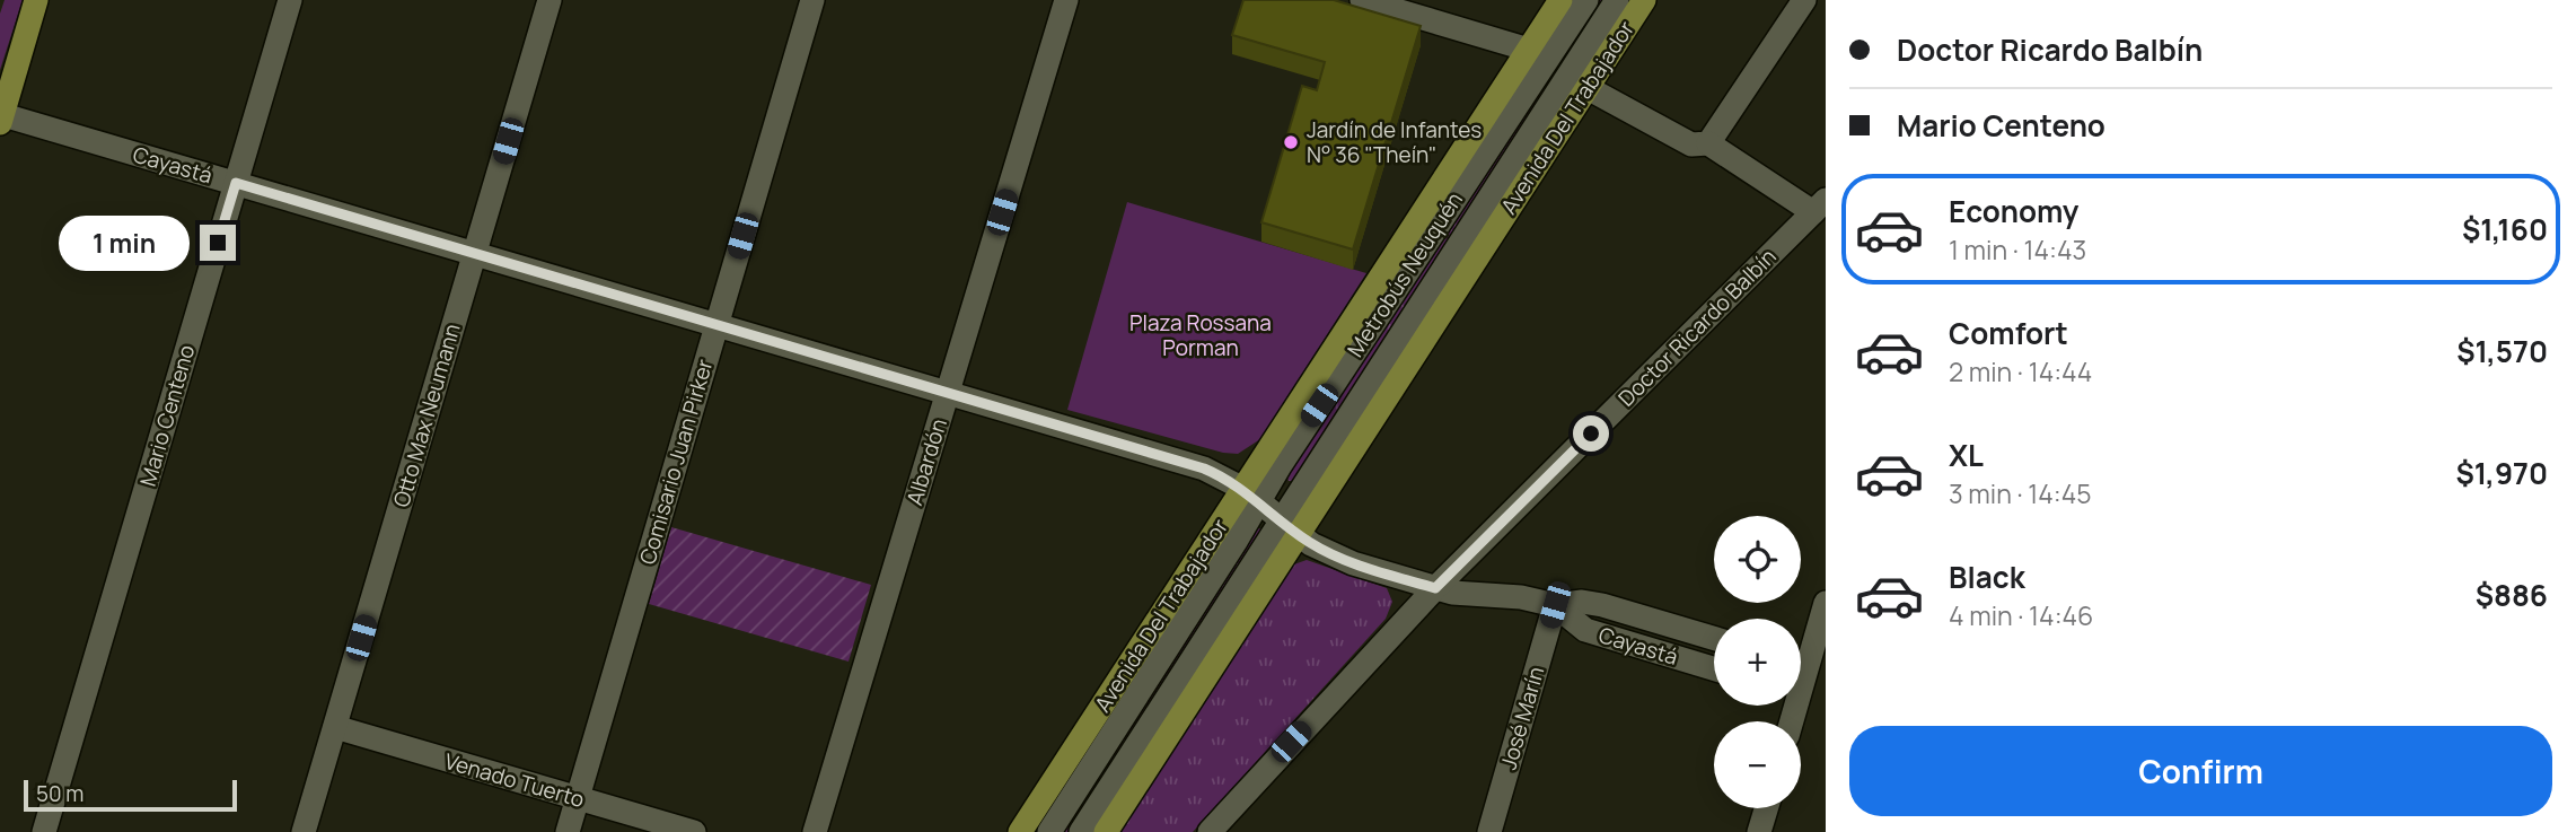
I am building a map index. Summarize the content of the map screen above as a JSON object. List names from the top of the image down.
{
  "streets": {
    "main road": ["Avenida Del Trabajador"],
    "street": [
      "Cayastá",
      "Metrobús Neuquén",
      "Doctor Ricardo Balbín",
      "Mario Centeno",
      "Otto Max Neumann",
      "Comisario Juan Pirker",
      "Albardón",
      "José Marín",
      "Venado Tuerto"
    ]
  },
  "crossings": [
    ["Avenida Del Trabajador", "Cayastá"],
    ["Avenida Del Trabajador", "Metrobús Neuquén"],
    ["Cayastá", "Metrobús Neuquén"],
    ["Cayastá", "Doctor Ricardo Balbín"],
    ["Cayastá", "Mario Centeno"],
    ["Cayastá", "Otto Max Neumann"],
    ["Cayastá", "Comisario Juan Pirker"],
    ["Cayastá", "Albardón"],
    ["Cayastá", "José Marín"],
    ["Otto Max Neumann", "Venado Tuerto"],
    ["Comisario Juan Pirker", "Venado Tuerto"]
  ],
  "parks": ["Plaza Rossana Porman"],
  "places": ["Jardín de Infantes N° 36 \"Theín\""],
  "scale_bar": "50 m",
  "page": {
    "banner": ["Doctor Ricardo Balbín", "Mario Centeno"],
    "list": [
      {
        "name": "Economy",
        "note": "1 min · 14:43",
        "value": "$1,160"
      },
      {
        "name": "Comfort",
        "note": "2 min · 14:44",
        "value": "$1,570"
      },
      {
        "name": "XL",
        "note": "3 min · 14:45",
        "value": "$1,970"
      },
      {
        "name": "Black",
        "note": "4 min · 14:46",
        "value": "$886"
      }
    ],
    "bubble": "1 min",
    "map_buttons": ["+", "−"],
    "buttons": "Confirm",
    "scale": "50 m"
  }
}
